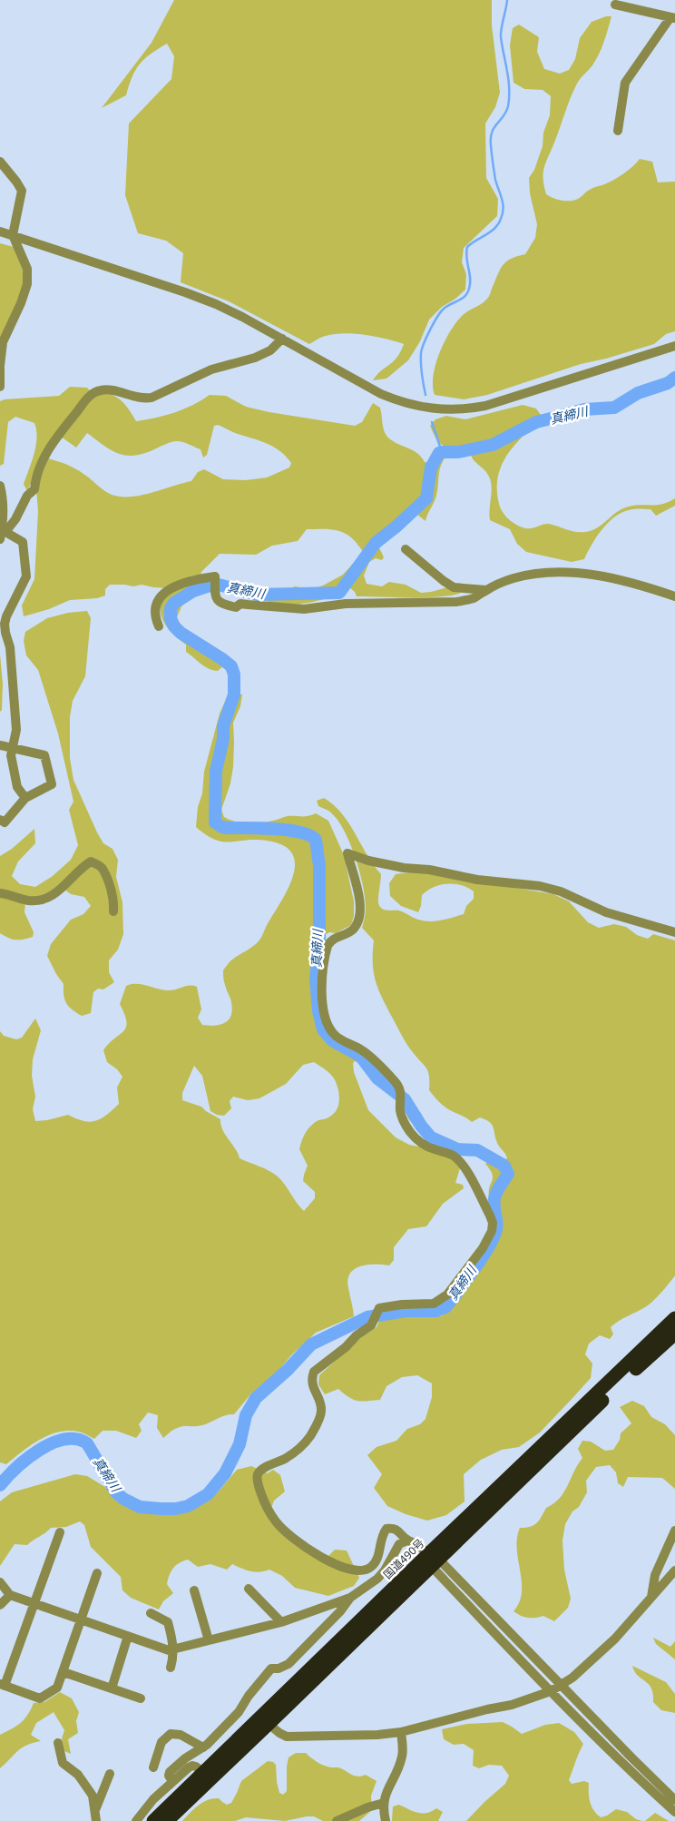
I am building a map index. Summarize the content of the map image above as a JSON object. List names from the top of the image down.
{
  "streets": {
    "highway": ["国道490号"]
  },
  "water": ["真締川"]
}
